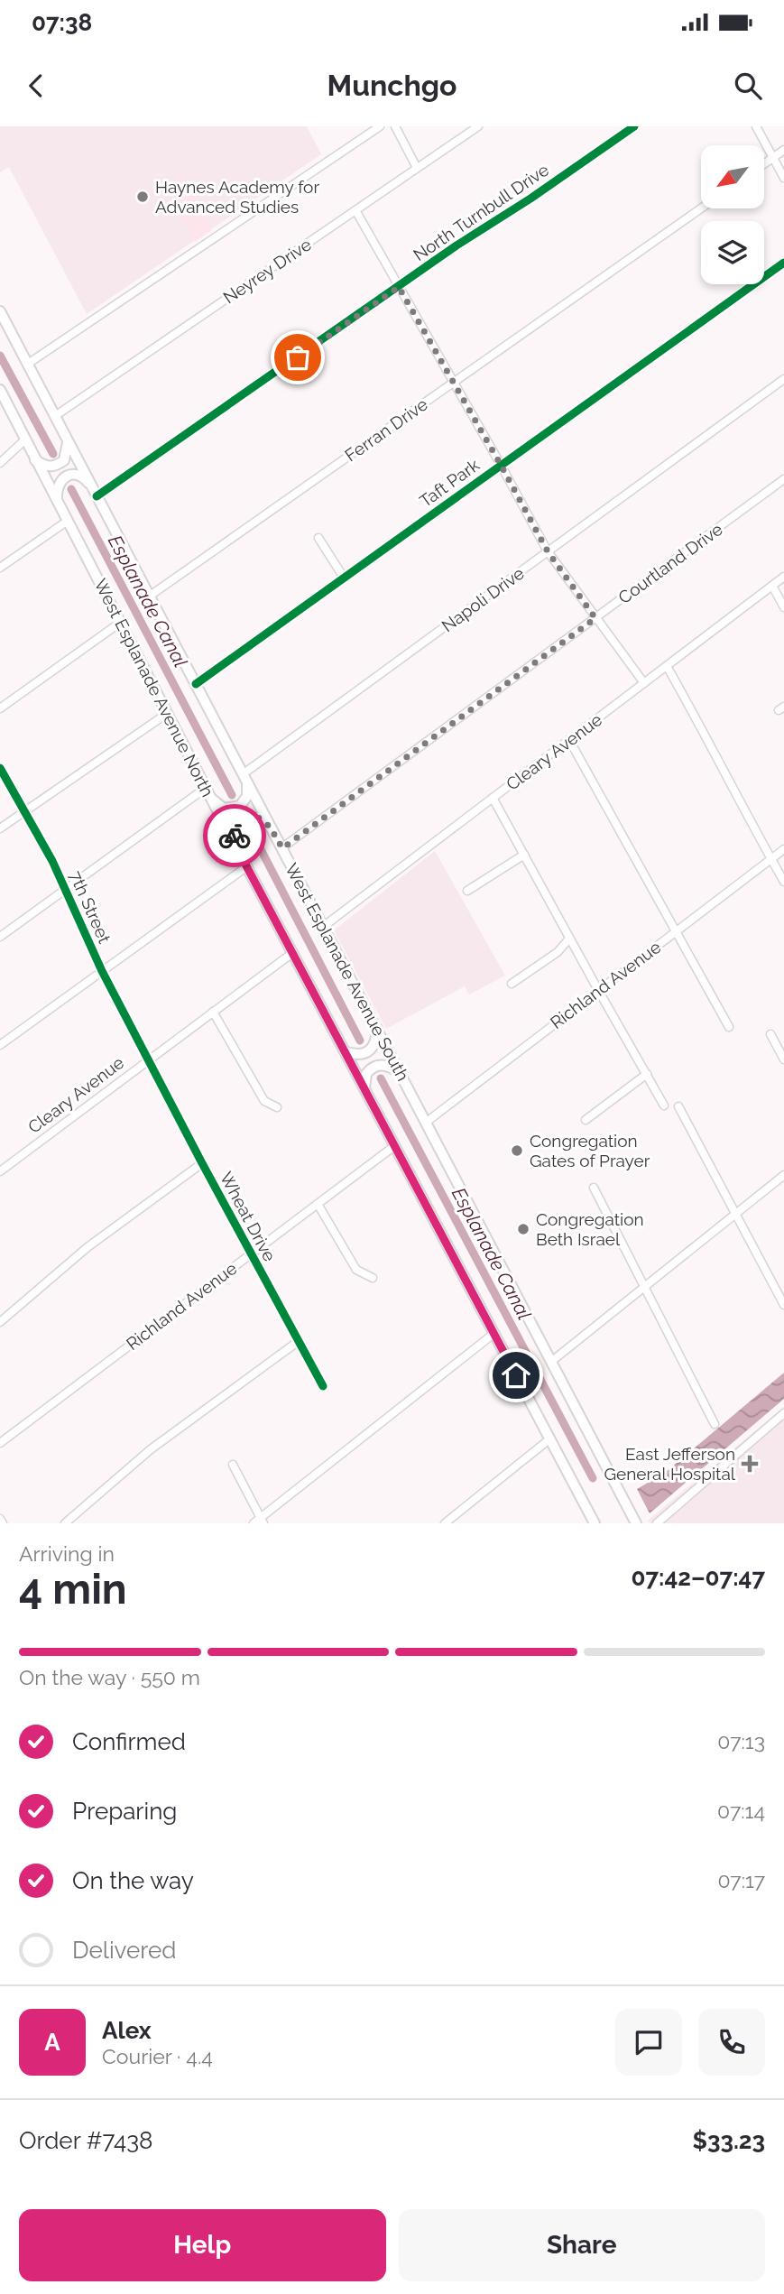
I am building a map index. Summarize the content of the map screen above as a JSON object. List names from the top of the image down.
{
  "streets": {
    "main road": ["West Esplanade Avenue North", "West Esplanade Avenue South"],
    "street": [
      "North Turnbull Drive",
      "Neyrey Drive",
      "Ferran Drive",
      "Taft Park",
      "Courtland Drive",
      "Napoli Drive",
      "Cleary Avenue",
      "7th Street",
      "Richland Avenue",
      "Wheat Drive"
    ]
  },
  "crossings": [
    ["North Turnbull Drive", "West Esplanade Avenue South"],
    ["Neyrey Drive", "West Esplanade Avenue South"],
    ["Ferran Drive", "West Esplanade Avenue South"],
    ["Taft Park", "West Esplanade Avenue South"],
    ["Courtland Drive", "West Esplanade Avenue South"],
    ["Napoli Drive", "West Esplanade Avenue South"],
    ["West Esplanade Avenue North", "Cleary Avenue"],
    ["West Esplanade Avenue North", "Richland Avenue"],
    ["Cleary Avenue", "7th Street"],
    ["Cleary Avenue", "West Esplanade Avenue South"],
    ["Cleary Avenue", "Wheat Drive"],
    ["7th Street", "Wheat Drive"],
    ["West Esplanade Avenue South", "Richland Avenue"],
    ["Richland Avenue", "Wheat Drive"]
  ],
  "water": ["Esplanade Canal"],
  "places": {
    "other": ["Haynes Academy for Advanced Studies", "Congregation Gates of Prayer", "Congregation Beth Israel"],
    "health": ["East Jefferson General Hospital"]
  },
  "north": "bottom left",
  "page": {
    "status": "07:38",
    "header": "Munchgo",
    "heading": ["4 min", "Arriving in", "07:42–07:47"],
    "panel": [
      "Alex",
      "Courier · 4.4",
      "Order #7438",
      "$33.23"
    ],
    "bar": "On the way · 550 m",
    "list": [
      ["Confirmed", "07:13"],
      ["Preparing", "07:14"],
      ["On the way", "07:17"],
      "Delivered"
    ],
    "round": "A",
    "buttons": ["Help", "Share"]
  }
}
